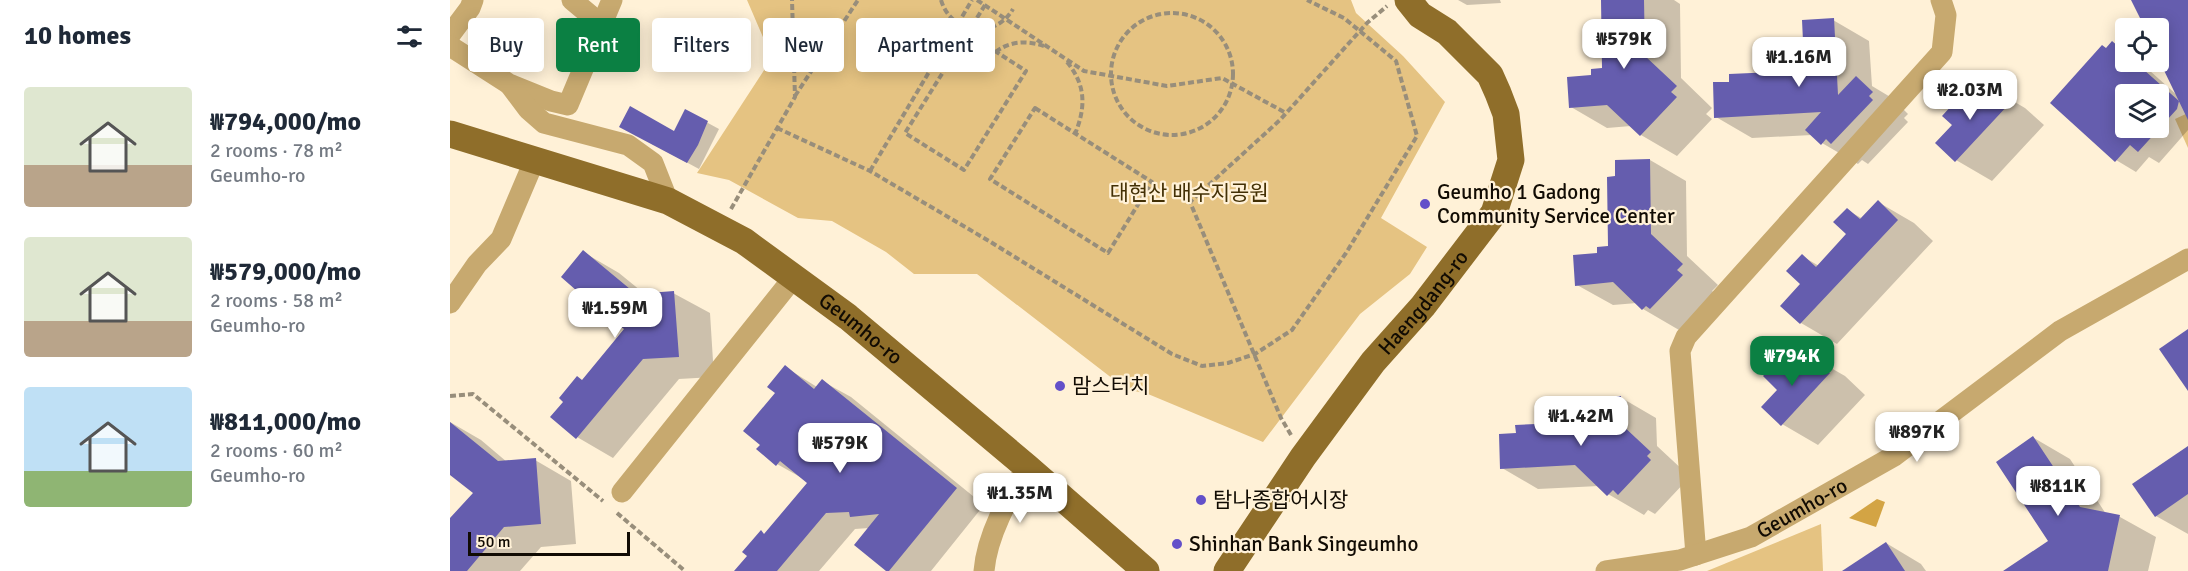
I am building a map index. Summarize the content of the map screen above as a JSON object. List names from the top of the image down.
{
  "streets": {
    "main road": ["Haengdang-ro", "Geumho-ro"]
  },
  "parks": ["대현산 배수지공원"],
  "places": [
    "Geumho 1 Gadong Community Service Center",
    "맘스터치",
    "탐나종합어시장",
    "Shinhan Bank Singeumho"
  ],
  "scale_bar": "50 m",
  "page": {
    "heading": "10 homes",
    "chip": [
      "Buy",
      "Rent",
      "Filters",
      "New",
      "Apartment"
    ],
    "price": [
      "₩579K",
      "₩1.16M",
      "₩2.03M",
      "₩1.59M",
      "₩794K",
      "₩1.42M",
      "₩897K",
      "₩579K",
      "₩811K",
      "₩1.35M"
    ],
    "list": [
      {
        "name": "₩794,000/mo",
        "note": "2 rooms · 78 m² · Geumho-ro"
      },
      {
        "name": "₩579,000/mo",
        "note": "2 rooms · 58 m² · Geumho-ro"
      },
      {
        "name": "₩811,000/mo",
        "note": "2 rooms · 60 m² · Geumho-ro"
      }
    ],
    "scale": "50 m"
  }
}
